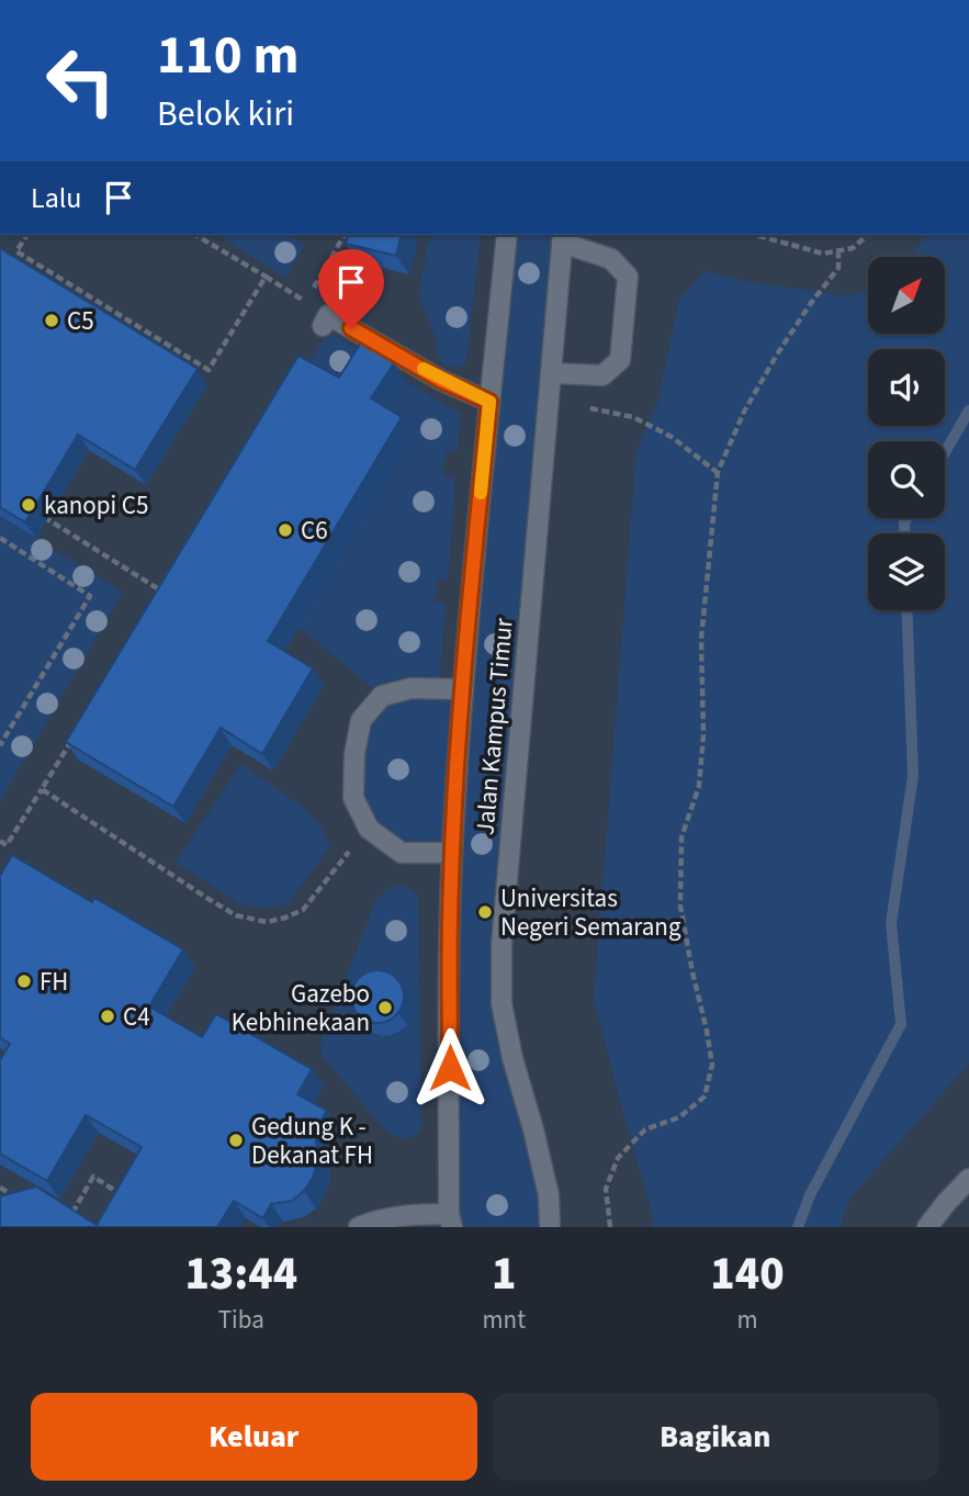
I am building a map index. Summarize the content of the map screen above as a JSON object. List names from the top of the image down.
{
  "streets": {
    "street": ["Jalan Kampus Timur"]
  },
  "places": [
    "C5",
    "kanopi C5",
    "C6",
    "Universitas Negeri Semarang",
    "FH",
    "Gazebo Kebhinekaan",
    "C4",
    "Gedung K - Dekanat FH"
  ],
  "north": "top right",
  "page": {
    "turn": ["110 m", "Belok kiri"],
    "then": "Lalu",
    "eta": [
      "13:44",
      "Tiba",
      "1",
      "mnt",
      "140",
      "m"
    ],
    "buttons": ["Keluar", "Bagikan"]
  }
}
